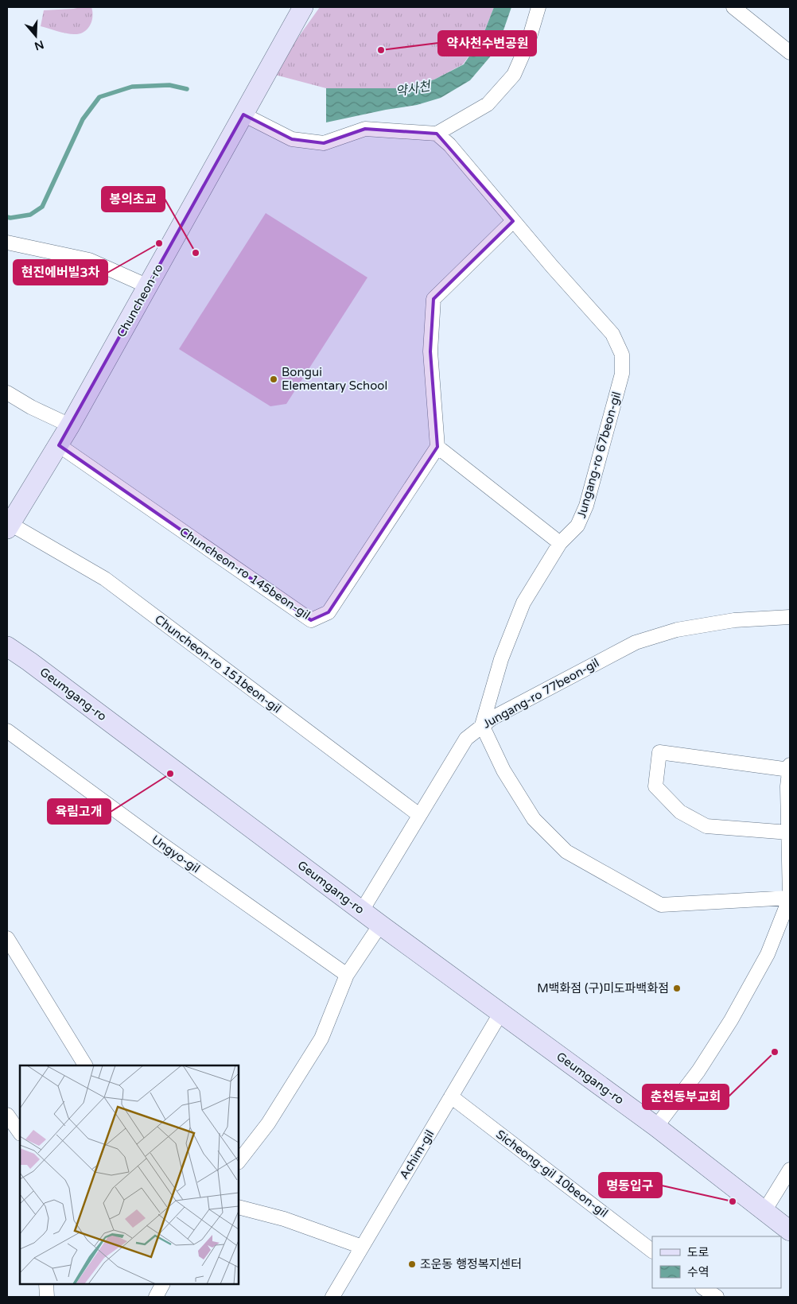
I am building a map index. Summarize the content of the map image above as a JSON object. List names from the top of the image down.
{
  "streets": {
    "street": [
      "Chuncheon-ro",
      "Jungang-ro 67beon-gil",
      "Chuncheon-ro 145beon-gil",
      "Chuncheon-ro 151beon-gil",
      "Jungang-ro 77beon-gil",
      "Geumgang-ro",
      "Ungyo-gil",
      "Achim-gil",
      "Sicheong-gil 10beon-gil"
    ]
  },
  "crossings": [
    ["Chuncheon-ro", "Chuncheon-ro 145beon-gil"],
    ["Chuncheon-ro", "Chuncheon-ro 151beon-gil"],
    ["Jungang-ro 67beon-gil", "Jungang-ro 77beon-gil"],
    ["Chuncheon-ro 151beon-gil", "Jungang-ro 77beon-gil"],
    ["Jungang-ro 77beon-gil", "Geumgang-ro"],
    ["Geumgang-ro", "Achim-gil"],
    ["Achim-gil", "Sicheong-gil 10beon-gil"]
  ],
  "water": ["약사천"],
  "places": [
    "약사천수변공원",
    "현진에버빌3차",
    "봉의초교",
    "Bongui Elementary School",
    "육림고개",
    "M백화점 (구)미도파백화점",
    "춘천동부교회",
    "명동입구",
    "조운동 행정복지센터"
  ],
  "legend": ["도로", "수역"],
  "north": "bottom"
}
